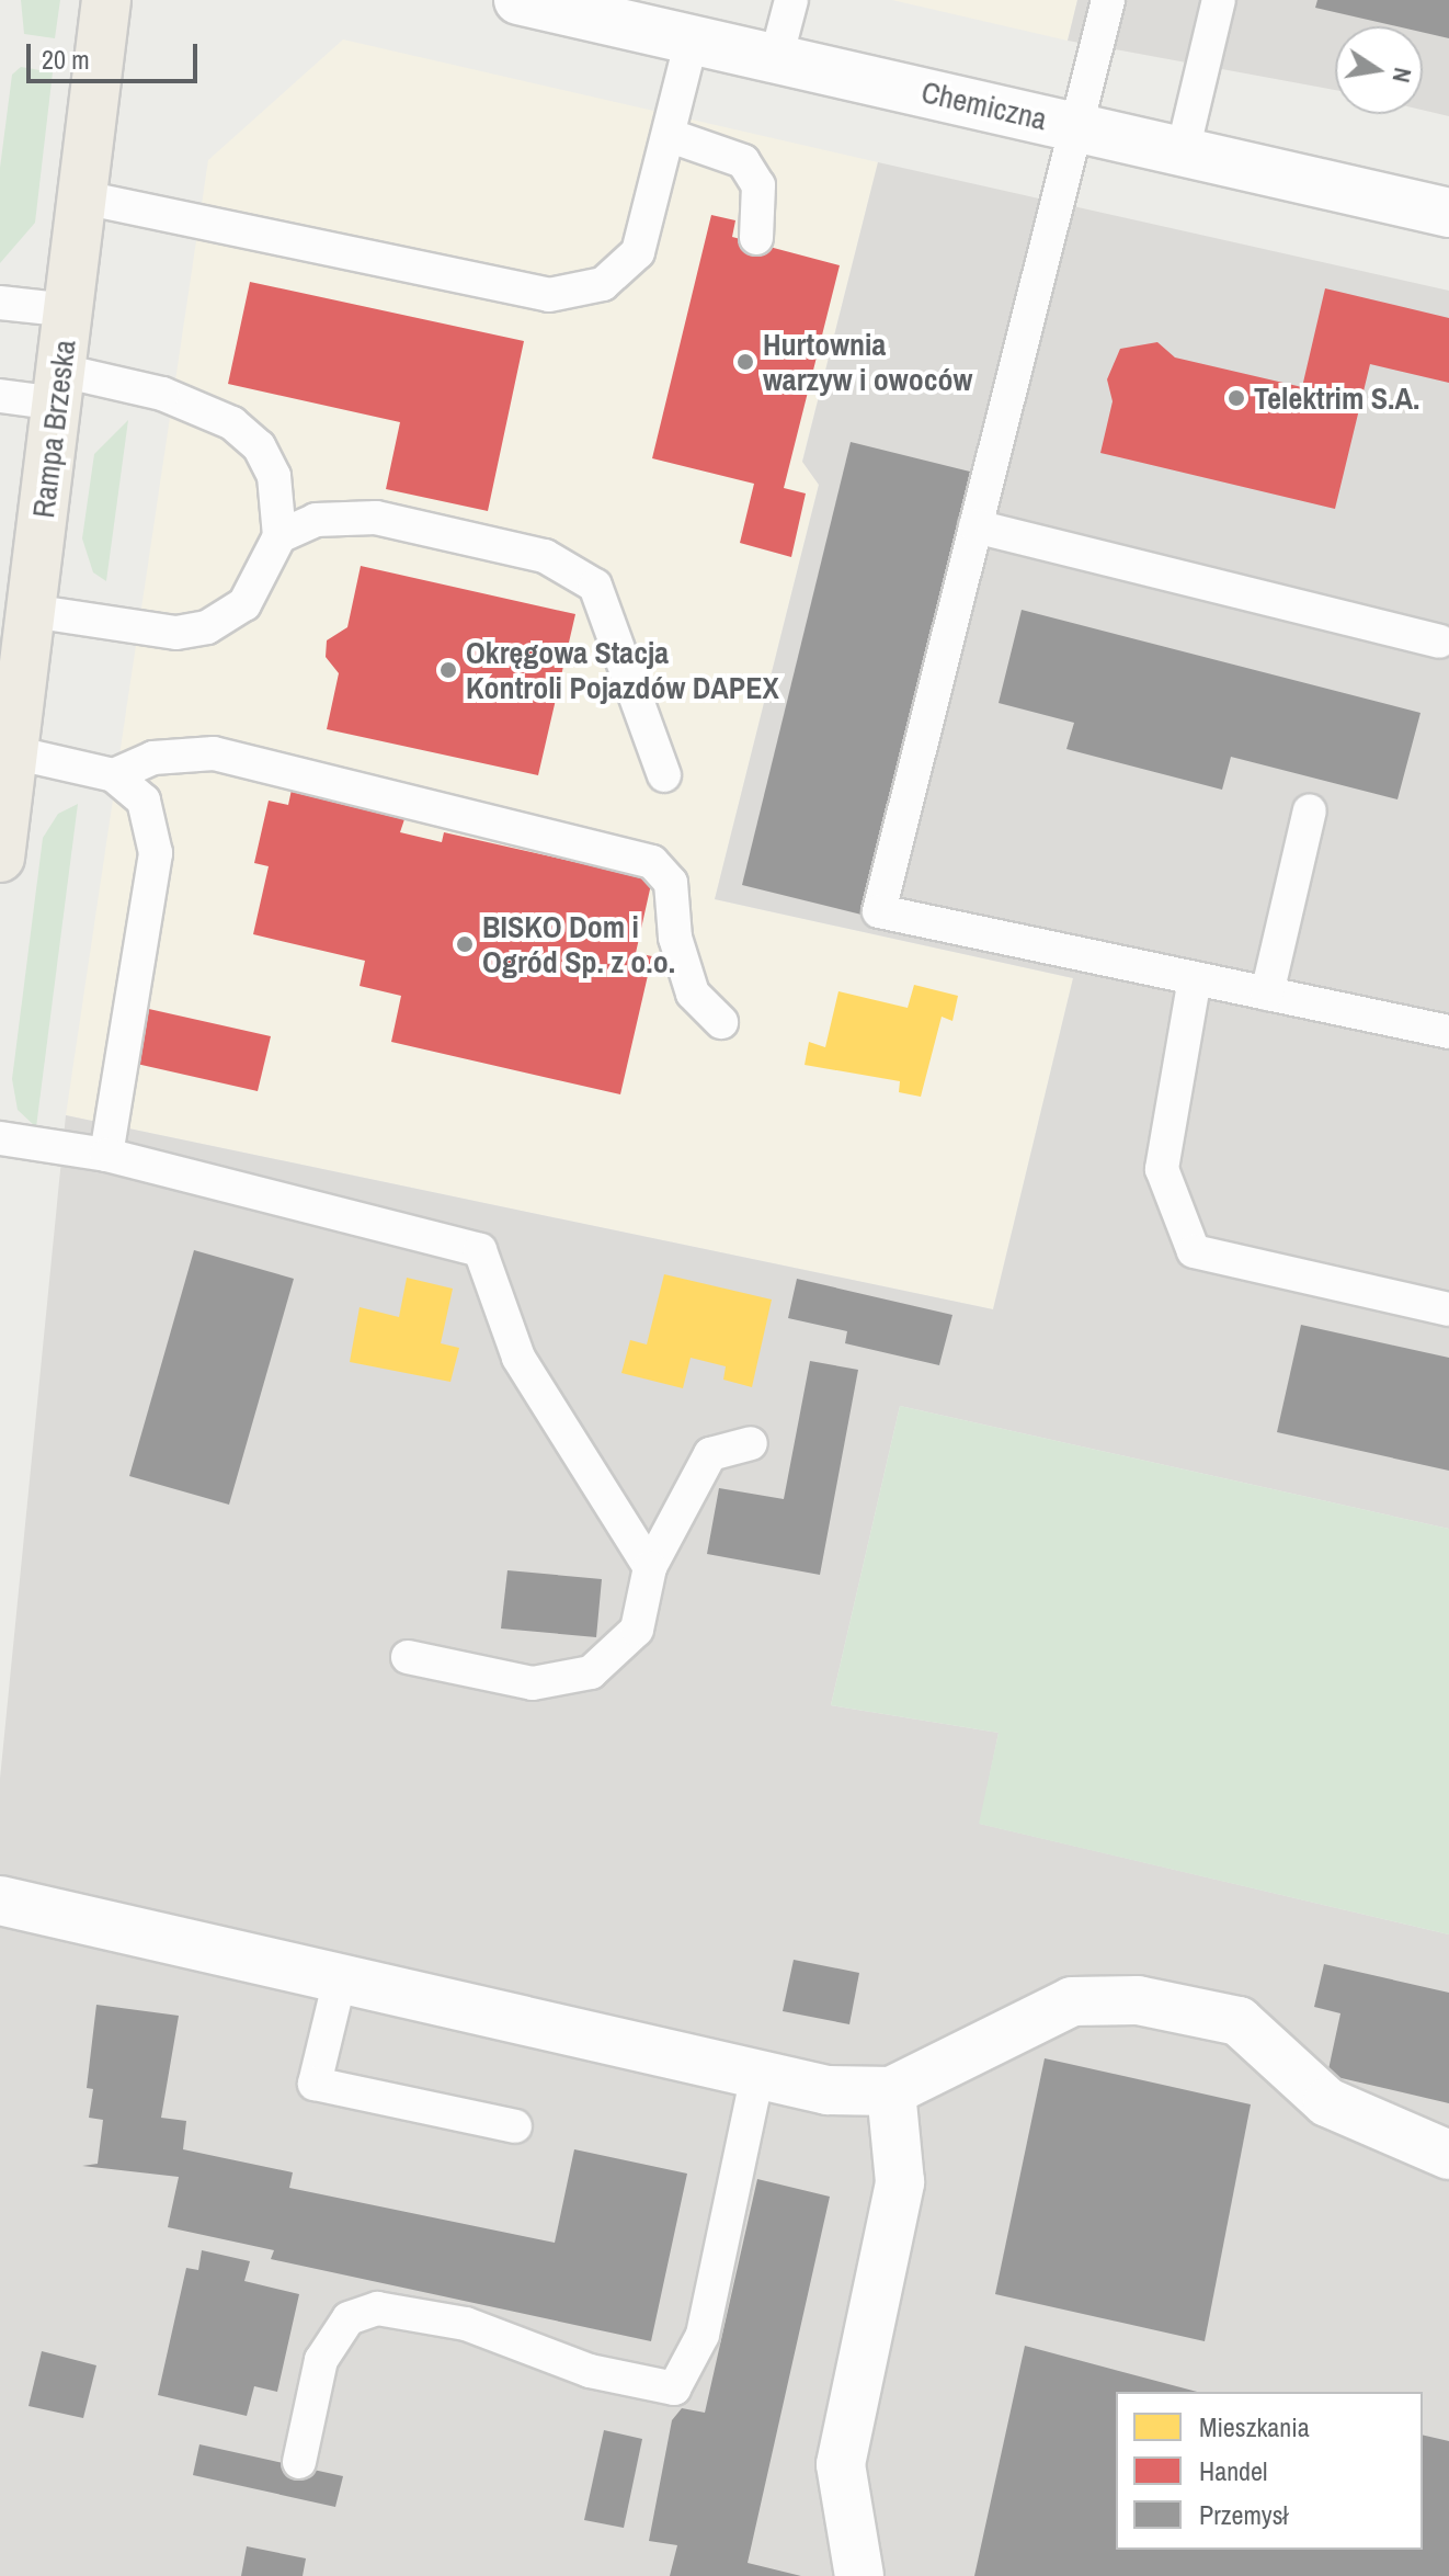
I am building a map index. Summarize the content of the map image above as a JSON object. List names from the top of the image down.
{
  "streets": {
    "highway": ["Rampa Brzeska"],
    "street": ["Chemiczna"]
  },
  "places": [
    "Hurtownia warzyw i owoców",
    "Telektrim S.A.",
    "Okręgowa Stacja Kontroli Pojazdów DAPEX",
    "BISKO Dom i Ogród Sp. z o.o."
  ],
  "legend": ["Mieszkania", "Handel", "Przemysł"],
  "scale_bar": "20 m",
  "north": "right"
}
